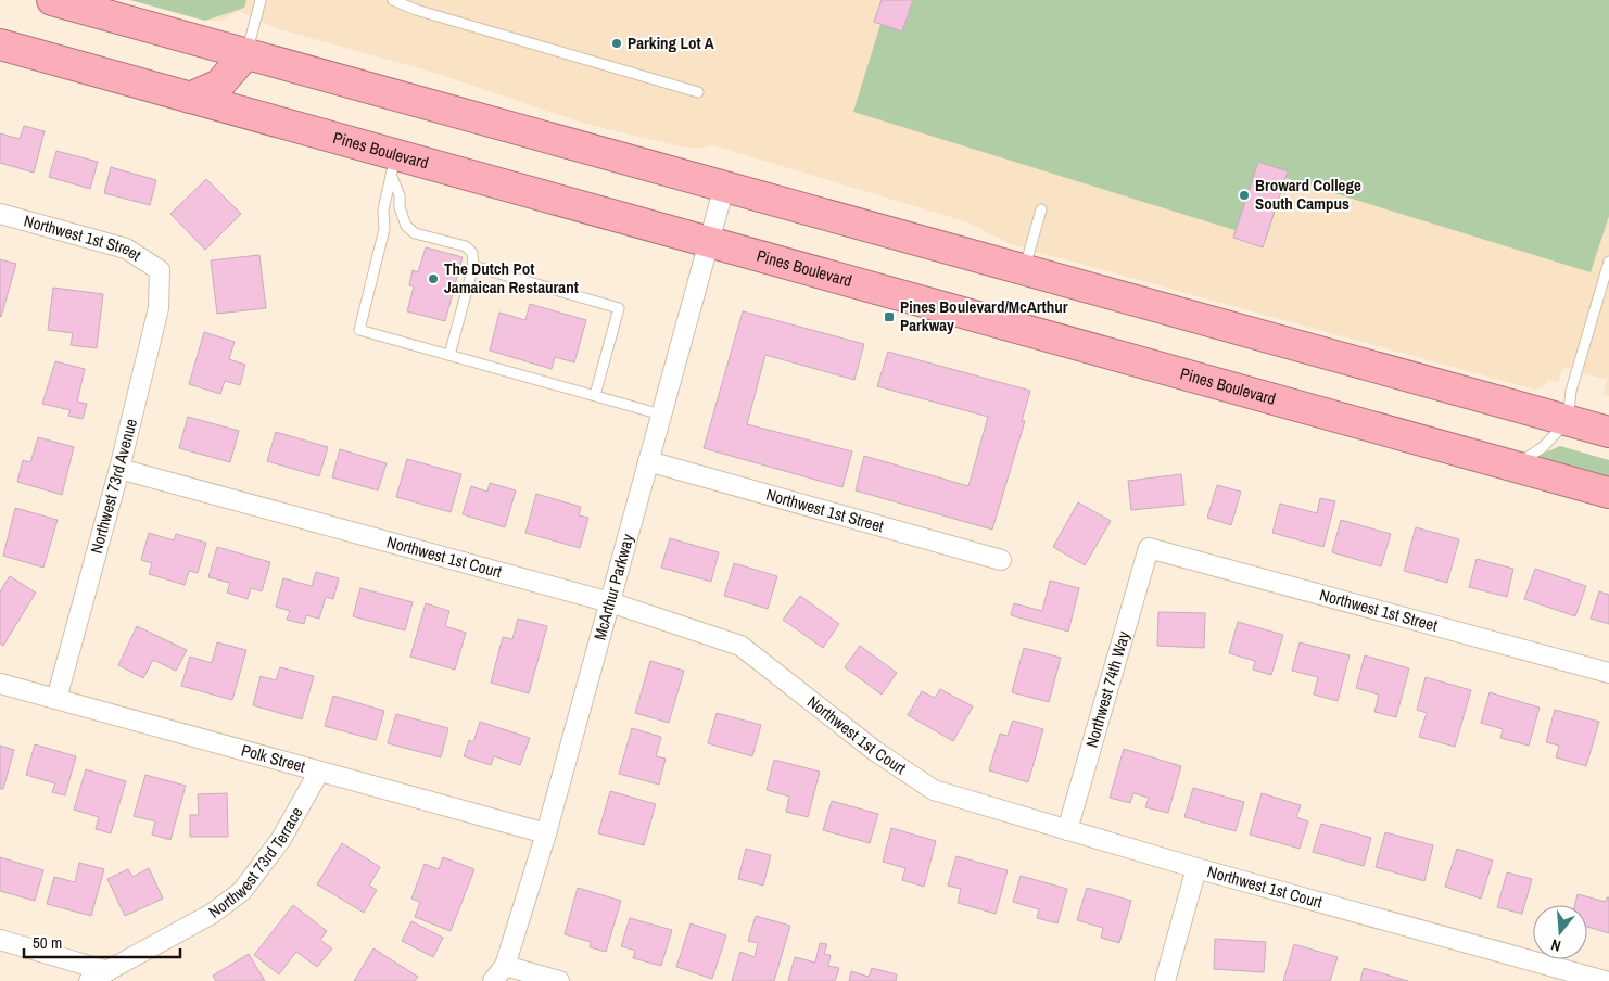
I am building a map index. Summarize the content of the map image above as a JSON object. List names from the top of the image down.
{
  "streets": {
    "highway": ["Pines Boulevard"],
    "street": [
      "Northwest 1st Street",
      "Northwest 73rd Avenue",
      "Northwest 1st Court",
      "McArthur Parkway",
      "Northwest 74th Way",
      "Polk Street",
      "Northwest 73rd Terrace"
    ]
  },
  "crossings": [
    ["Pines Boulevard", "McArthur Parkway"],
    ["Northwest 1st Street", "Northwest 73rd Avenue"],
    ["Northwest 1st Street", "McArthur Parkway"],
    ["Northwest 1st Street", "Northwest 74th Way"],
    ["Northwest 73rd Avenue", "Northwest 1st Court"],
    ["Northwest 73rd Avenue", "Polk Street"],
    ["Northwest 1st Court", "McArthur Parkway"],
    ["Northwest 1st Court", "Northwest 74th Way"],
    ["McArthur Parkway", "Polk Street"],
    ["Polk Street", "Northwest 73rd Terrace"]
  ],
  "places": {
    "other": ["Parking Lot A", "Broward College South Campus", "The Dutch Pot Jamaican Restaurant"],
    "transit": ["Pines Boulevard/McArthur Parkway"]
  },
  "scale_bar": "50 m",
  "north": "bottom"
}
